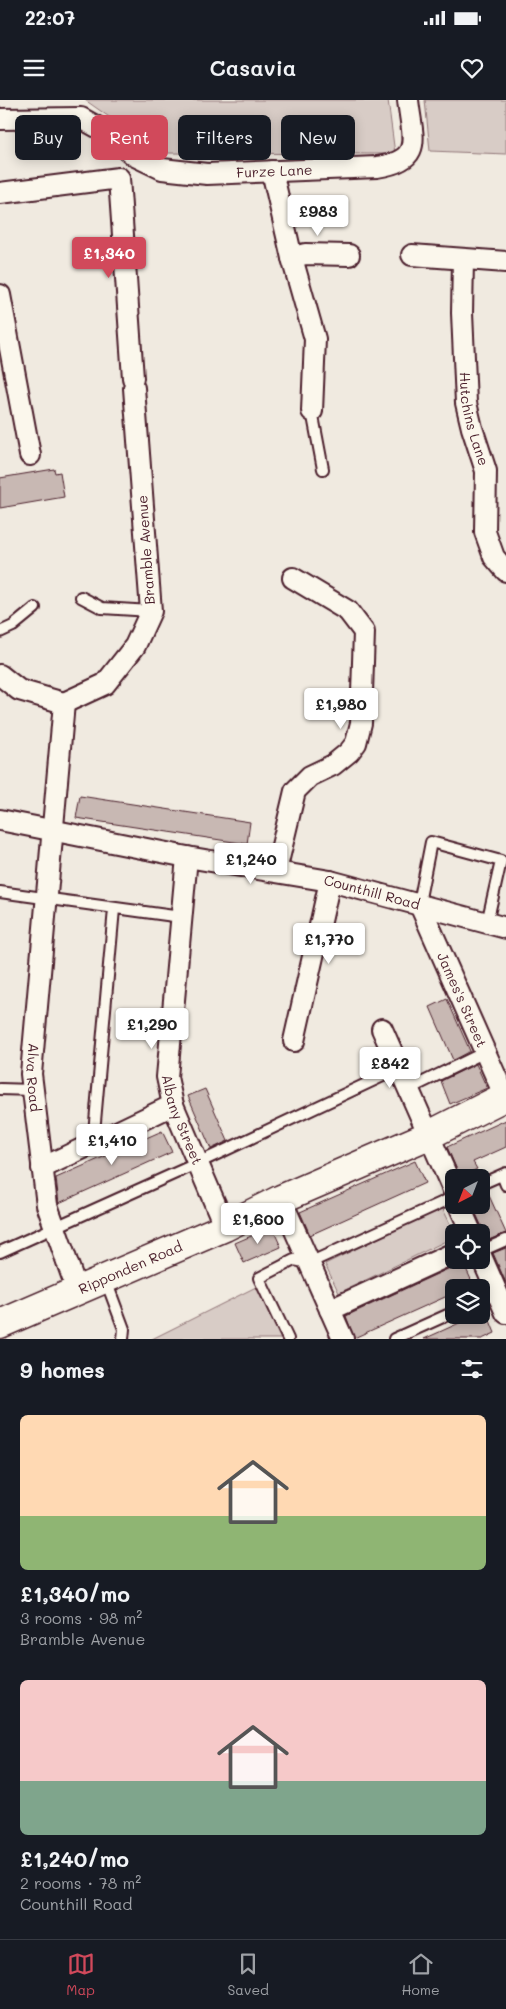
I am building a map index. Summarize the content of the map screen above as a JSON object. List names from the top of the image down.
{
  "streets": {
    "main road": ["Ripponden Road"],
    "street": [
      "Furze Lane",
      "Hutchins Lane",
      "Bramble Avenue",
      "Counthill Road",
      "James's Street",
      "Alva Road",
      "Albany Street"
    ]
  },
  "crossings": [
    ["Bramble Avenue", "Alva Road"],
    ["Counthill Road", "James's Street"],
    ["Counthill Road", "Alva Road"],
    ["Counthill Road", "Albany Street"],
    ["James's Street", "Ripponden Road"],
    ["Alva Road", "Ripponden Road"],
    ["Albany Street", "Ripponden Road"]
  ],
  "north": "bottom left",
  "page": {
    "status": "22:07",
    "header": "Casavia",
    "chip": [
      "Buy",
      "Rent",
      "Filters",
      "New"
    ],
    "price": [
      "£983",
      "£1,340",
      "£1,980",
      "£1,240",
      "£1,770",
      "£1,290",
      "£842",
      "£1,410",
      "£1,600"
    ],
    "heading": "9 homes",
    "list": [
      {
        "name": "£1,340/mo",
        "note": "3 rooms · 98 m² · Bramble Avenue"
      },
      {
        "name": "£1,240/mo",
        "note": "2 rooms · 78 m² · Counthill Road"
      }
    ],
    "tabs": ["Map", "Saved", "Home"]
  }
}
